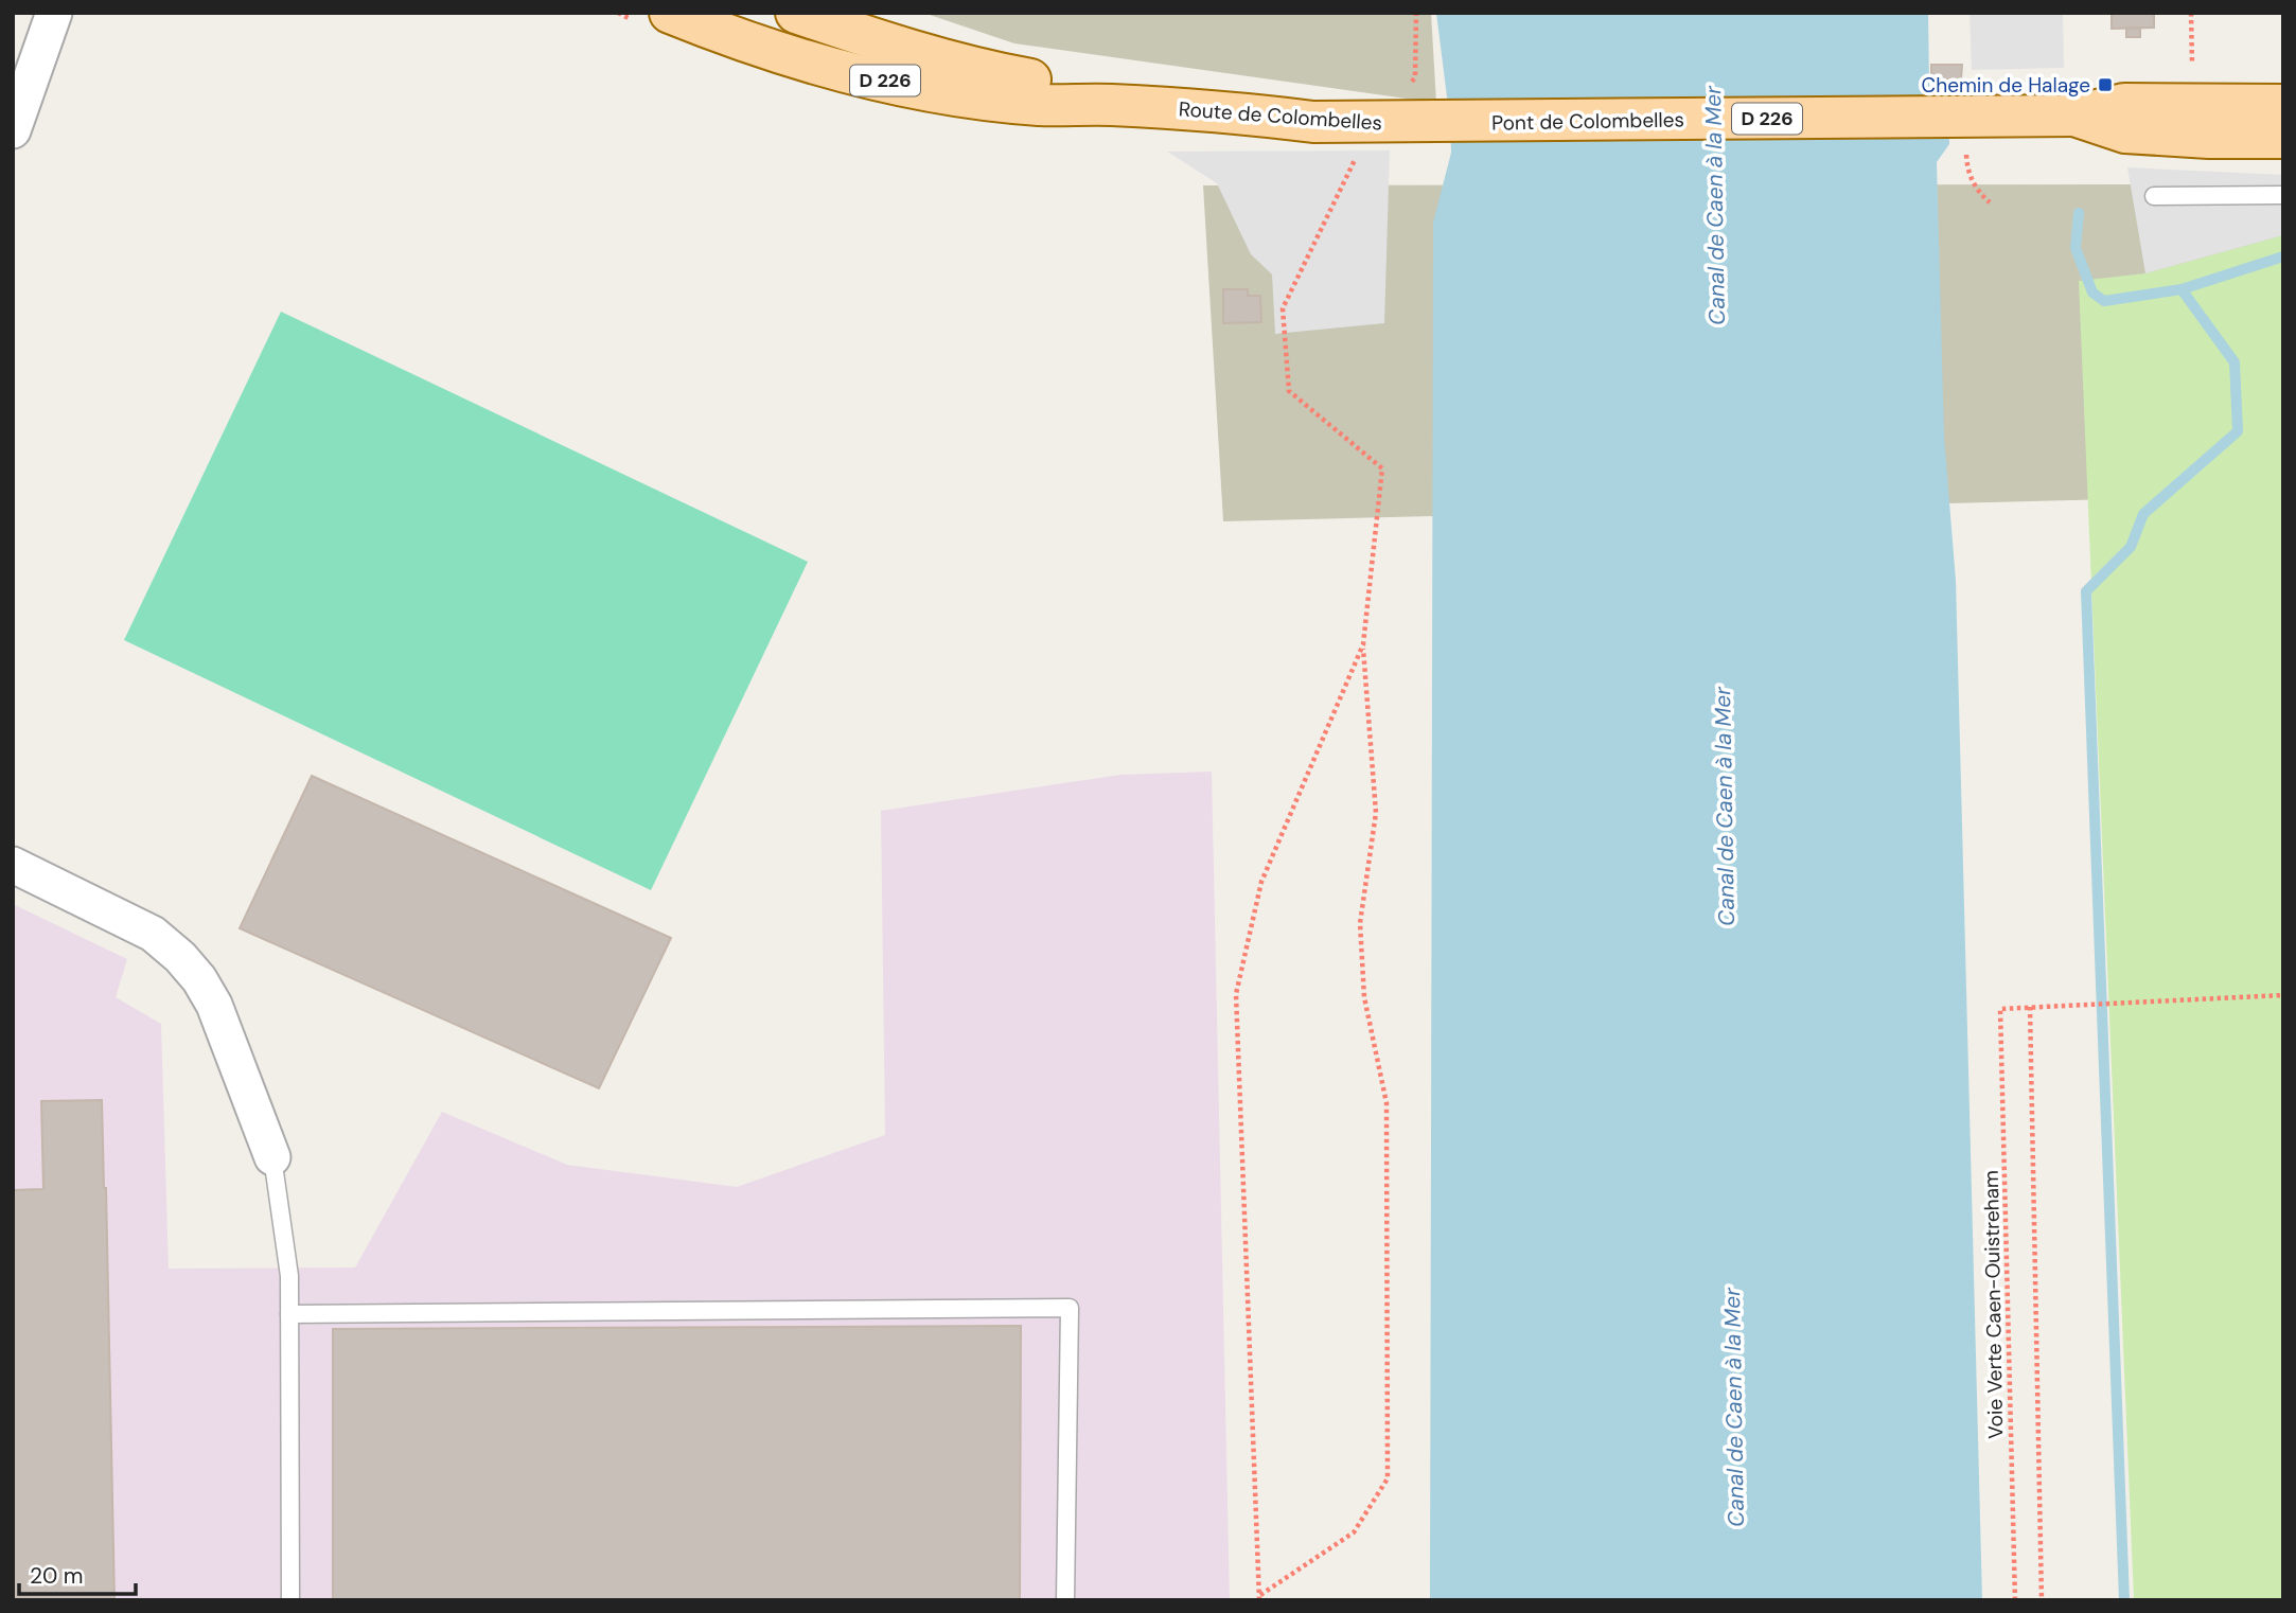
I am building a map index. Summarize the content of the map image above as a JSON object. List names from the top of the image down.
{
  "streets": {
    "main road": ["D 226", "Route de Colombelles", "Pont de Colombelles"],
    "path": ["Voie Verte Caen-Ouistreham"]
  },
  "crossings": [
    ["D 226", "Pont de Colombelles"],
    ["Route de Colombelles", "Pont de Colombelles"]
  ],
  "water": ["Canal de Caen à la Mer"],
  "places": {
    "transit": ["Chemin de Halage"]
  },
  "scale_bar": "20 m"
}
